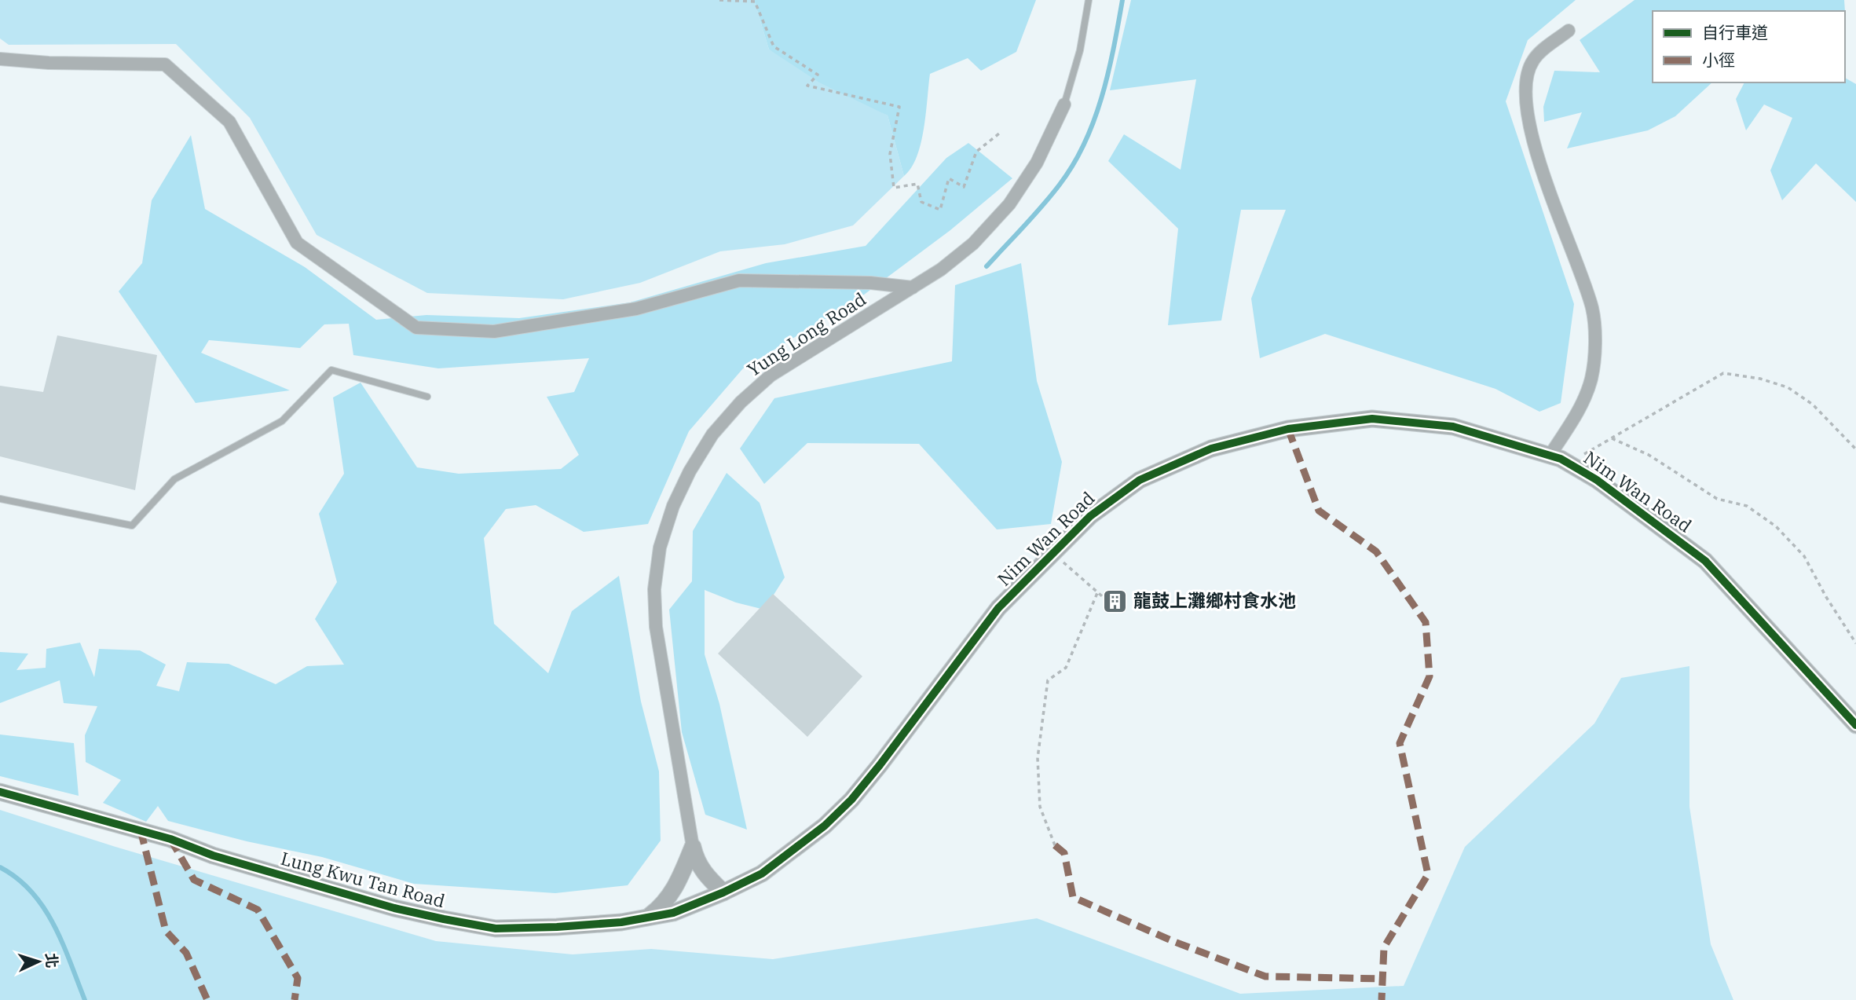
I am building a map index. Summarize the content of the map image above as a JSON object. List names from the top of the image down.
{
  "streets": {
    "street": ["Yung Long Road", "Nim Wan Road", "Lung Kwu Tan Road"]
  },
  "crossings": [
    ["Nim Wan Road", "Lung Kwu Tan Road"]
  ],
  "places": {
    "building": ["龍鼓上灘鄉村食水池"]
  },
  "legend": ["自行車道", "小徑"],
  "north": "right"
}
